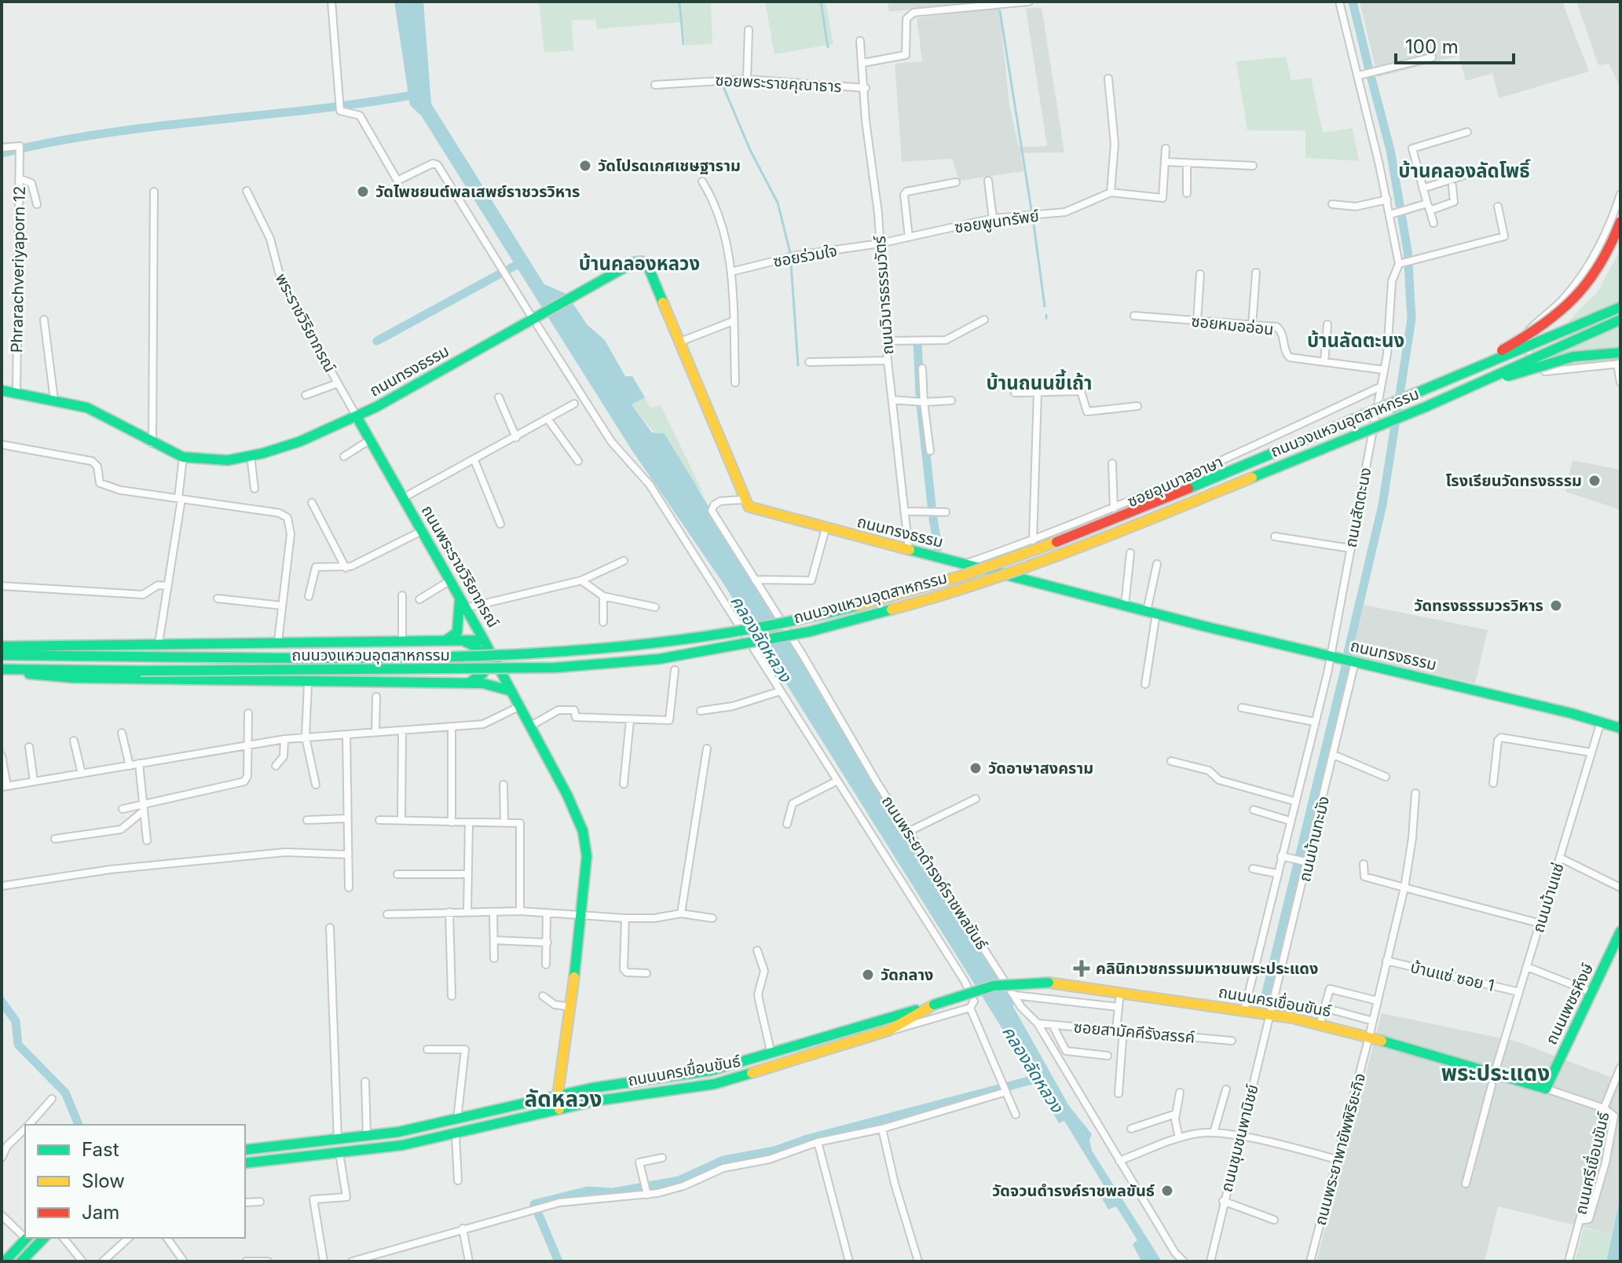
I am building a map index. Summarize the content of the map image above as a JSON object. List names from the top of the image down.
{
  "streets": {
    "main road": [
      "ถนนทรงธรรม",
      "ถนนวงแหวนอุตสาหกรรม",
      "ถนนพระราชวิริยาภรณ์",
      "ถนนนครเขื่อนขันธ์",
      "ถนนเพชรหึงษ์"
    ],
    "street": [
      "ซอยพระราชคุณาธาร",
      "ซอยพูนทรัพย์",
      "ซอยร่วมใจ",
      "Phrarachveriyaporn 12",
      "ถนนวิมารธรรมวัตร์",
      "พระราชวิริยาภรณ์",
      "ซอยหมออ่อน",
      "ซอยอุนบาลอาษา",
      "ถนนสัตตะนง",
      "ถนนบ้านทะมัง",
      "ถนนพระยาดำรงค์ราชพลขันธ์",
      "ถนนบ้านแซ่",
      "บ้านแซ่ ซอย 1",
      "ซอยสามัคคีรังสรรค์",
      "ถนนชุมชนพานิชย์",
      "ถนนพระยาพายัพพิริยะกิจ",
      "ถนนศรีเขื่อนขันธ์"
    ]
  },
  "crossings": [
    ["ซอยพระราชคุณาธาร", "ถนนวิมารธรรมวัตร์"],
    ["ซอยพูนทรัพย์", "ซอยร่วมใจ"],
    ["ซอยพูนทรัพย์", "ถนนวิมารธรรมวัตร์"],
    ["ซอยร่วมใจ", "ถนนวิมารธรรมวัตร์"],
    ["ถนนวิมารธรรมวัตร์", "ถนนทรงธรรม"],
    ["พระราชวิริยาภรณ์", "ถนนทรงธรรม"],
    ["พระราชวิริยาภรณ์", "ถนนพระราชวิริยาภรณ์"],
    ["ซอยหมออ่อน", "ถนนสัตตะนง"],
    ["ถนนทรงธรรม", "ซอยอุนบาลอาษา"],
    ["ถนนทรงธรรม", "ถนนสัตตะนง"],
    ["ถนนทรงธรรม", "ถนนพระราชวิริยาภรณ์"],
    ["ถนนทรงธรรม", "ถนนบ้านทะมัง"],
    ["ถนนทรงธรรม", "ถนนพระยาดำรงค์ราชพลขันธ์"],
    ["ถนนทรงธรรม", "ถนนบ้านแซ่"],
    ["ถนนวงแหวนอุตสาหกรรม", "ถนนพระราชวิริยาภรณ์"],
    ["ซอยอุนบาลอาษา", "ถนนสัตตะนง"],
    ["ถนนสัตตะนง", "ถนนนครเขื่อนขันธ์"],
    ["ถนนพระราชวิริยาภรณ์", "ถนนนครเขื่อนขันธ์"],
    ["ถนนบ้านทะมัง", "ถนนนครเขื่อนขันธ์"],
    ["ถนนบ้านทะมัง", "ถนนชุมชนพานิชย์"],
    ["ถนนพระยาดำรงค์ราชพลขันธ์", "ซอยสามัคคีรังสรรค์"],
    ["ถนนบ้านแซ่", "บ้านแซ่ ซอย 1"],
    ["ถนนบ้านแซ่", "ถนนนครเขื่อนขันธ์"],
    ["บ้านแซ่ ซอย 1", "ถนนพระยาพายัพพิริยะกิจ"],
    ["ถนนนครเขื่อนขันธ์", "ถนนเพชรหึงษ์"],
    ["ถนนนครเขื่อนขันธ์", "ถนนชุมชนพานิชย์"],
    ["ถนนนครเขื่อนขันธ์", "ถนนพระยาพายัพพิริยะกิจ"],
    ["ถนนนครเขื่อนขันธ์", "ถนนศรีเขื่อนขันธ์"]
  ],
  "districts": [
    "บ้านคลองลัดโพธิ์",
    "บ้านคลองหลวง",
    "บ้านลัดตะนง",
    "บ้านถนนขี้เถ้า",
    "พระประแดง",
    "ลัดหลวง"
  ],
  "water": ["คลองลัดหลวง"],
  "places": {
    "other": [
      "วัดโปรดเกศเชษฐาราม",
      "วัดไพชยนต์พลเสพย์ราชวรวิหาร",
      "โรงเรียนวัดทรงธรรม",
      "วัดทรงธรรมวรวิหาร",
      "วัดอาษาสงคราม",
      "วัดกลาง",
      "วัดจวนดำรงค์ราชพลขันธ์"
    ],
    "health": ["คลินิกเวชกรรมมหาชนพระประแดง"]
  },
  "legend": ["Fast", "Slow", "Jam"],
  "scale_bar": "100 m"
}
